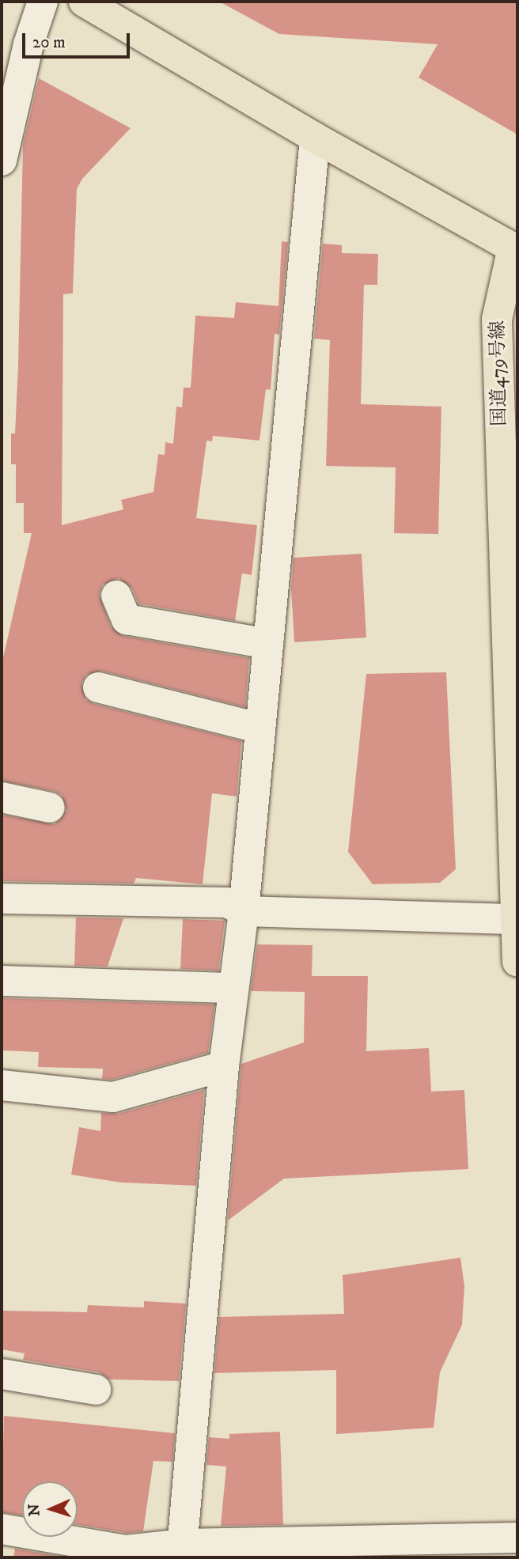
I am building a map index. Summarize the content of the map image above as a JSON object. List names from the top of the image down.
{
  "streets": {
    "highway": ["国道479号線"]
  },
  "scale_bar": "20 m",
  "north": "left"
}
